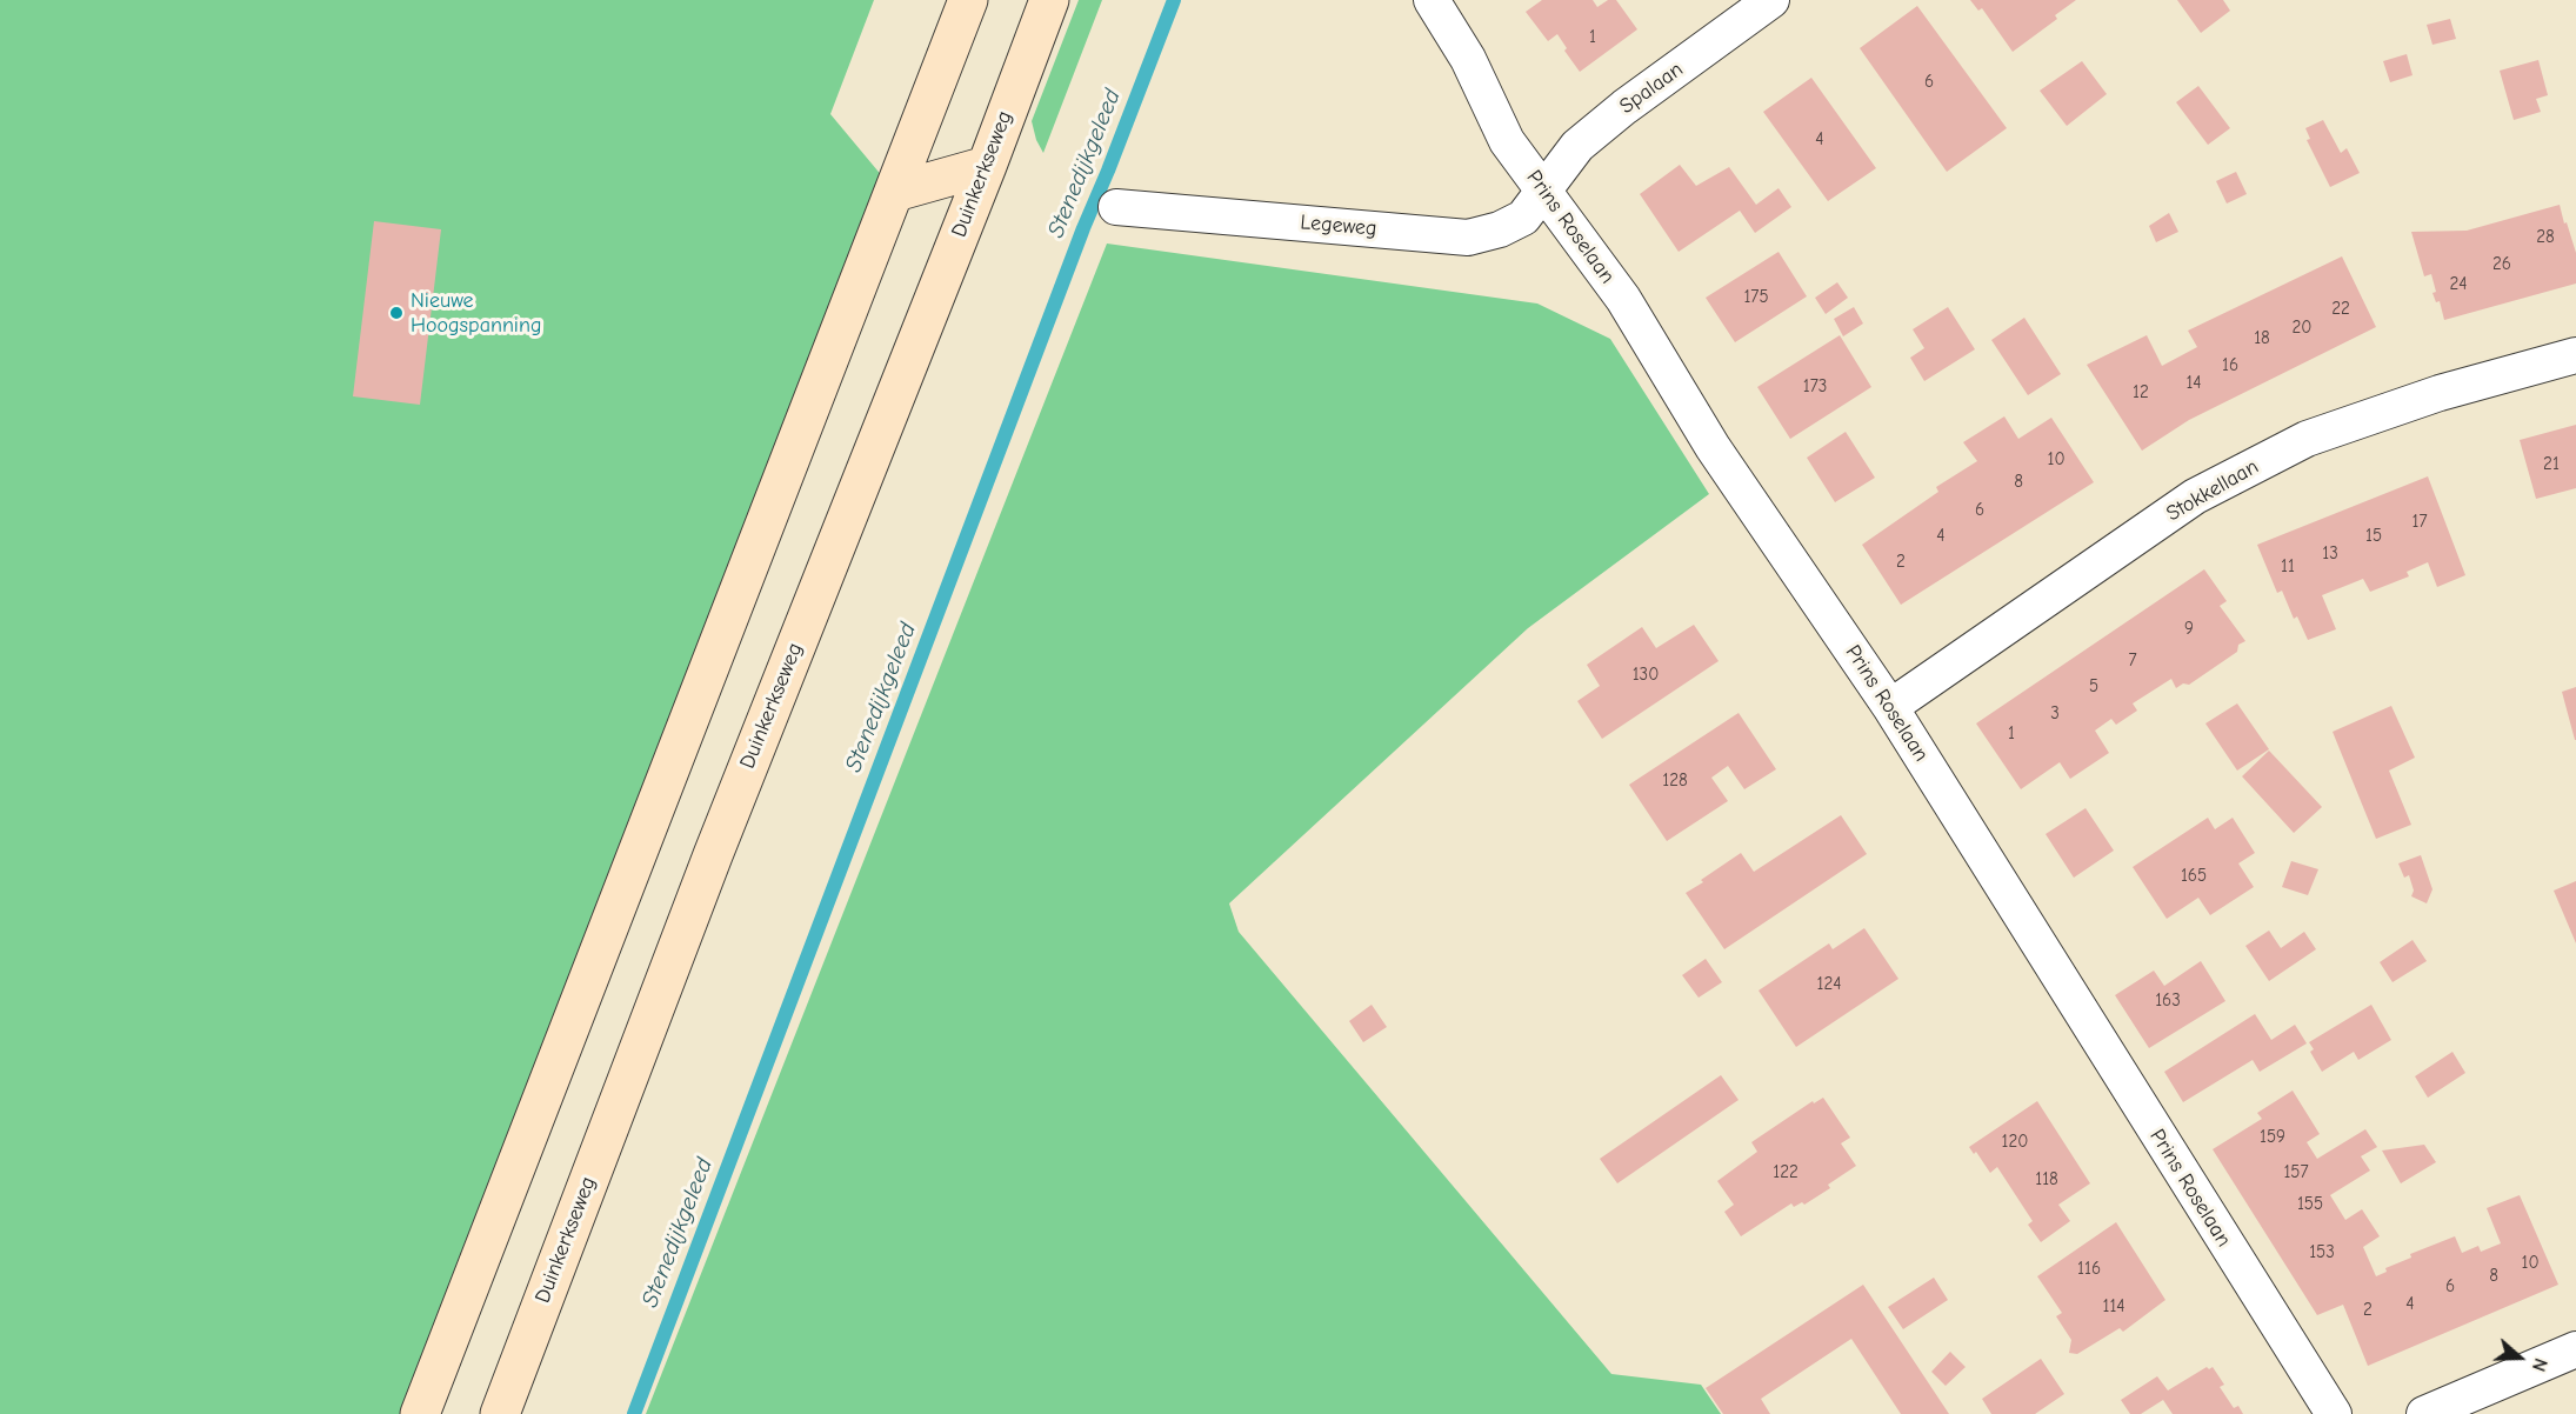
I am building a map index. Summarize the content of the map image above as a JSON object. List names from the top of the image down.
{
  "streets": {
    "main road": ["Duinkerkseweg"],
    "street": [
      "Spalaan",
      "Legeweg",
      "Prins Roselaan",
      "Stokkellaan"
    ]
  },
  "crossings": [
    ["Spalaan", "Legeweg"],
    ["Spalaan", "Prins Roselaan"],
    ["Legeweg", "Prins Roselaan"],
    ["Prins Roselaan", "Stokkellaan"]
  ],
  "water": ["Stenedijkgeleed"],
  "places": ["Nieuwe Hoogspanning"],
  "house_numbers": [
    "1",
    "6",
    "4",
    "28",
    "26",
    "24",
    "175",
    "22",
    "20",
    "18",
    "16",
    "14",
    "173",
    "12",
    "10",
    "21",
    "8",
    "6",
    "17",
    "4",
    "15",
    "13",
    "2",
    "11",
    "9",
    "7",
    "130",
    "5",
    "3",
    "1",
    "128",
    "165",
    "124",
    "163",
    "159",
    "120",
    "122",
    "157",
    "118",
    "155",
    "153",
    "10",
    "116",
    "8",
    "6",
    "4",
    "114",
    "2"
  ],
  "north": "right"
}
